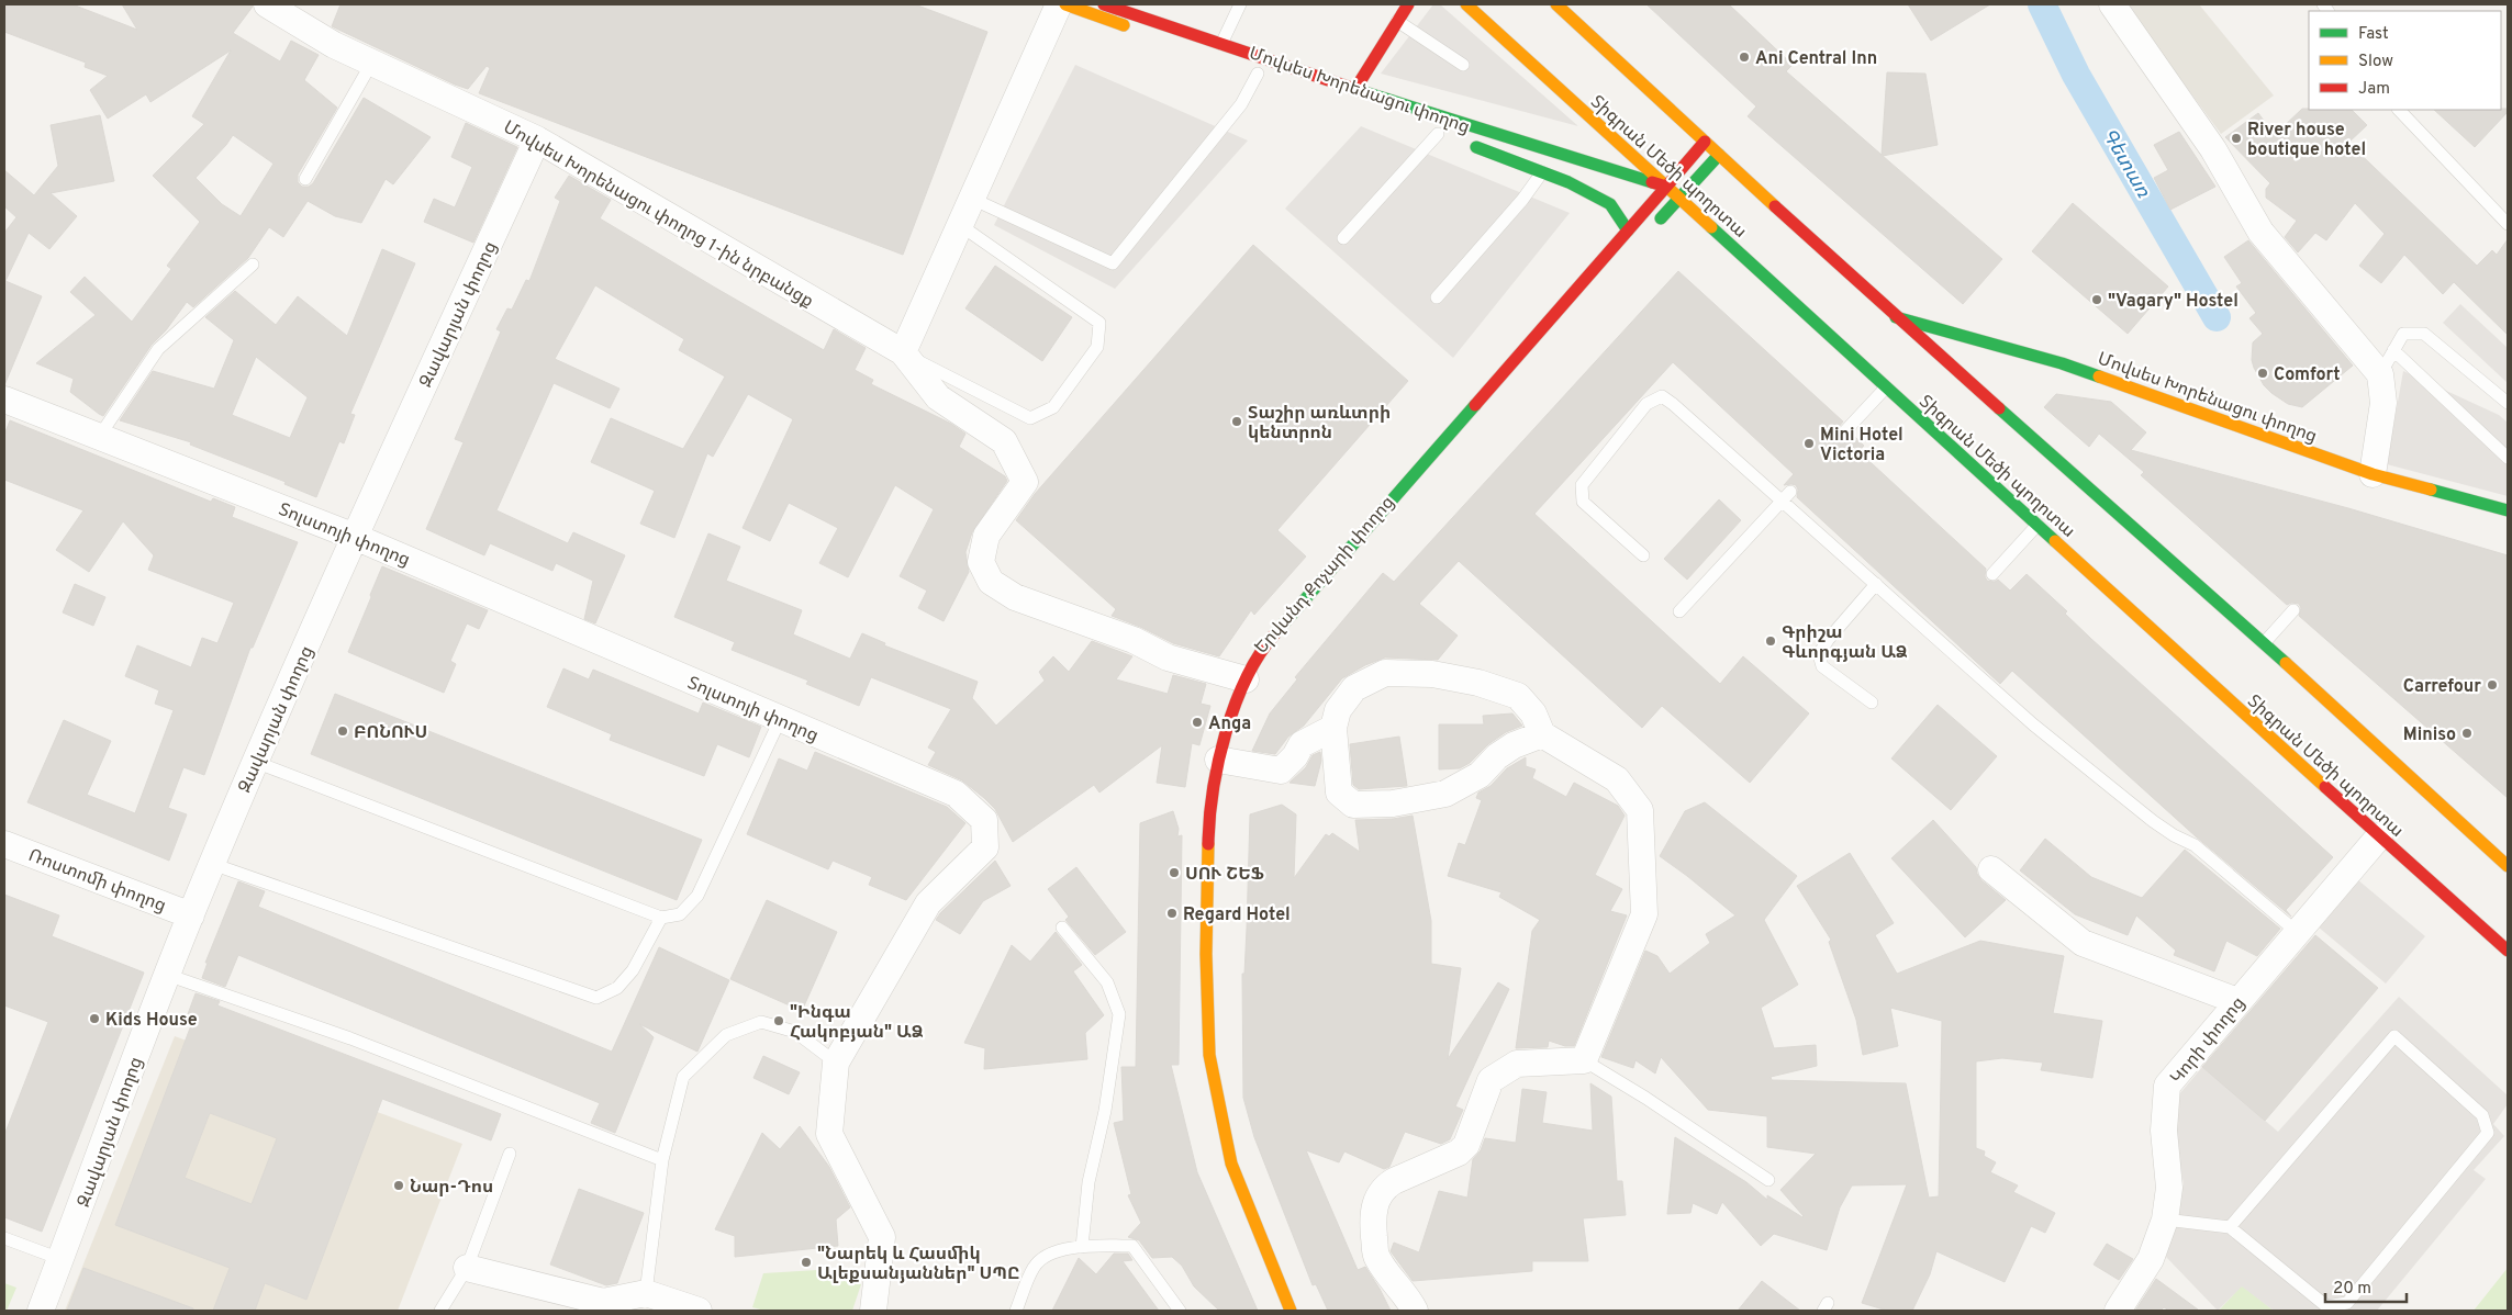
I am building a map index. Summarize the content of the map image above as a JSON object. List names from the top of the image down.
{
  "streets": {
    "main road": ["Մովսես Խորենացու փողոց", "Տիգրան Մեծի պողոտա", "Երվանդ Քոչարի փողոց"],
    "street": [
      "Մովսես Խորենացու փողոց 1-ին նրբանցք",
      "Զավարյան փողոց",
      "Տոլստոյի փողոց",
      "Ռոստոմի փողոց",
      "Կորի փողոց"
    ]
  },
  "crossings": [
    ["Մովսես Խորենացու փողոց", "Տիգրան Մեծի պողոտա"],
    ["Մովսես Խորենացու փողոց", "Երվանդ Քոչարի փողոց"],
    ["Տիգրան Մեծի պողոտա", "Երվանդ Քոչարի փողոց"],
    ["Տիգրան Մեծի պողոտա", "Կորի փողոց"],
    ["Մովսես Խորենացու փողոց 1-ին նրբանցք", "Զավարյան փողոց"],
    ["Զավարյան փողոց", "Տոլստոյի փողոց"],
    ["Զավարյան փողոց", "Ռոստոմի փողոց"]
  ],
  "water": ["Գետառ"],
  "places": [
    "Ani Central Inn",
    "River house boutique hotel",
    "\"Vagary\" Hostel",
    "Comfort",
    "Տաշիր առևտրի կենտրոն",
    "Mini Hotel Victoria",
    "Գրիշա Գևորգյան ԱՁ",
    "Carrefour",
    "Anga",
    "ԲՈՆՈՒՍ",
    "Miniso",
    "ՍՈՒ ՇԵՖ",
    "Regard Hotel",
    "Kids House",
    "\"Ինգա Հակոբյան\" ԱՁ",
    "Նար-Դոս",
    "\"Նարեկ և Հասմիկ Ալեքսանյաններ\" ՍՊԸ"
  ],
  "legend": ["Fast", "Slow", "Jam"],
  "scale_bar": "20 m"
}
